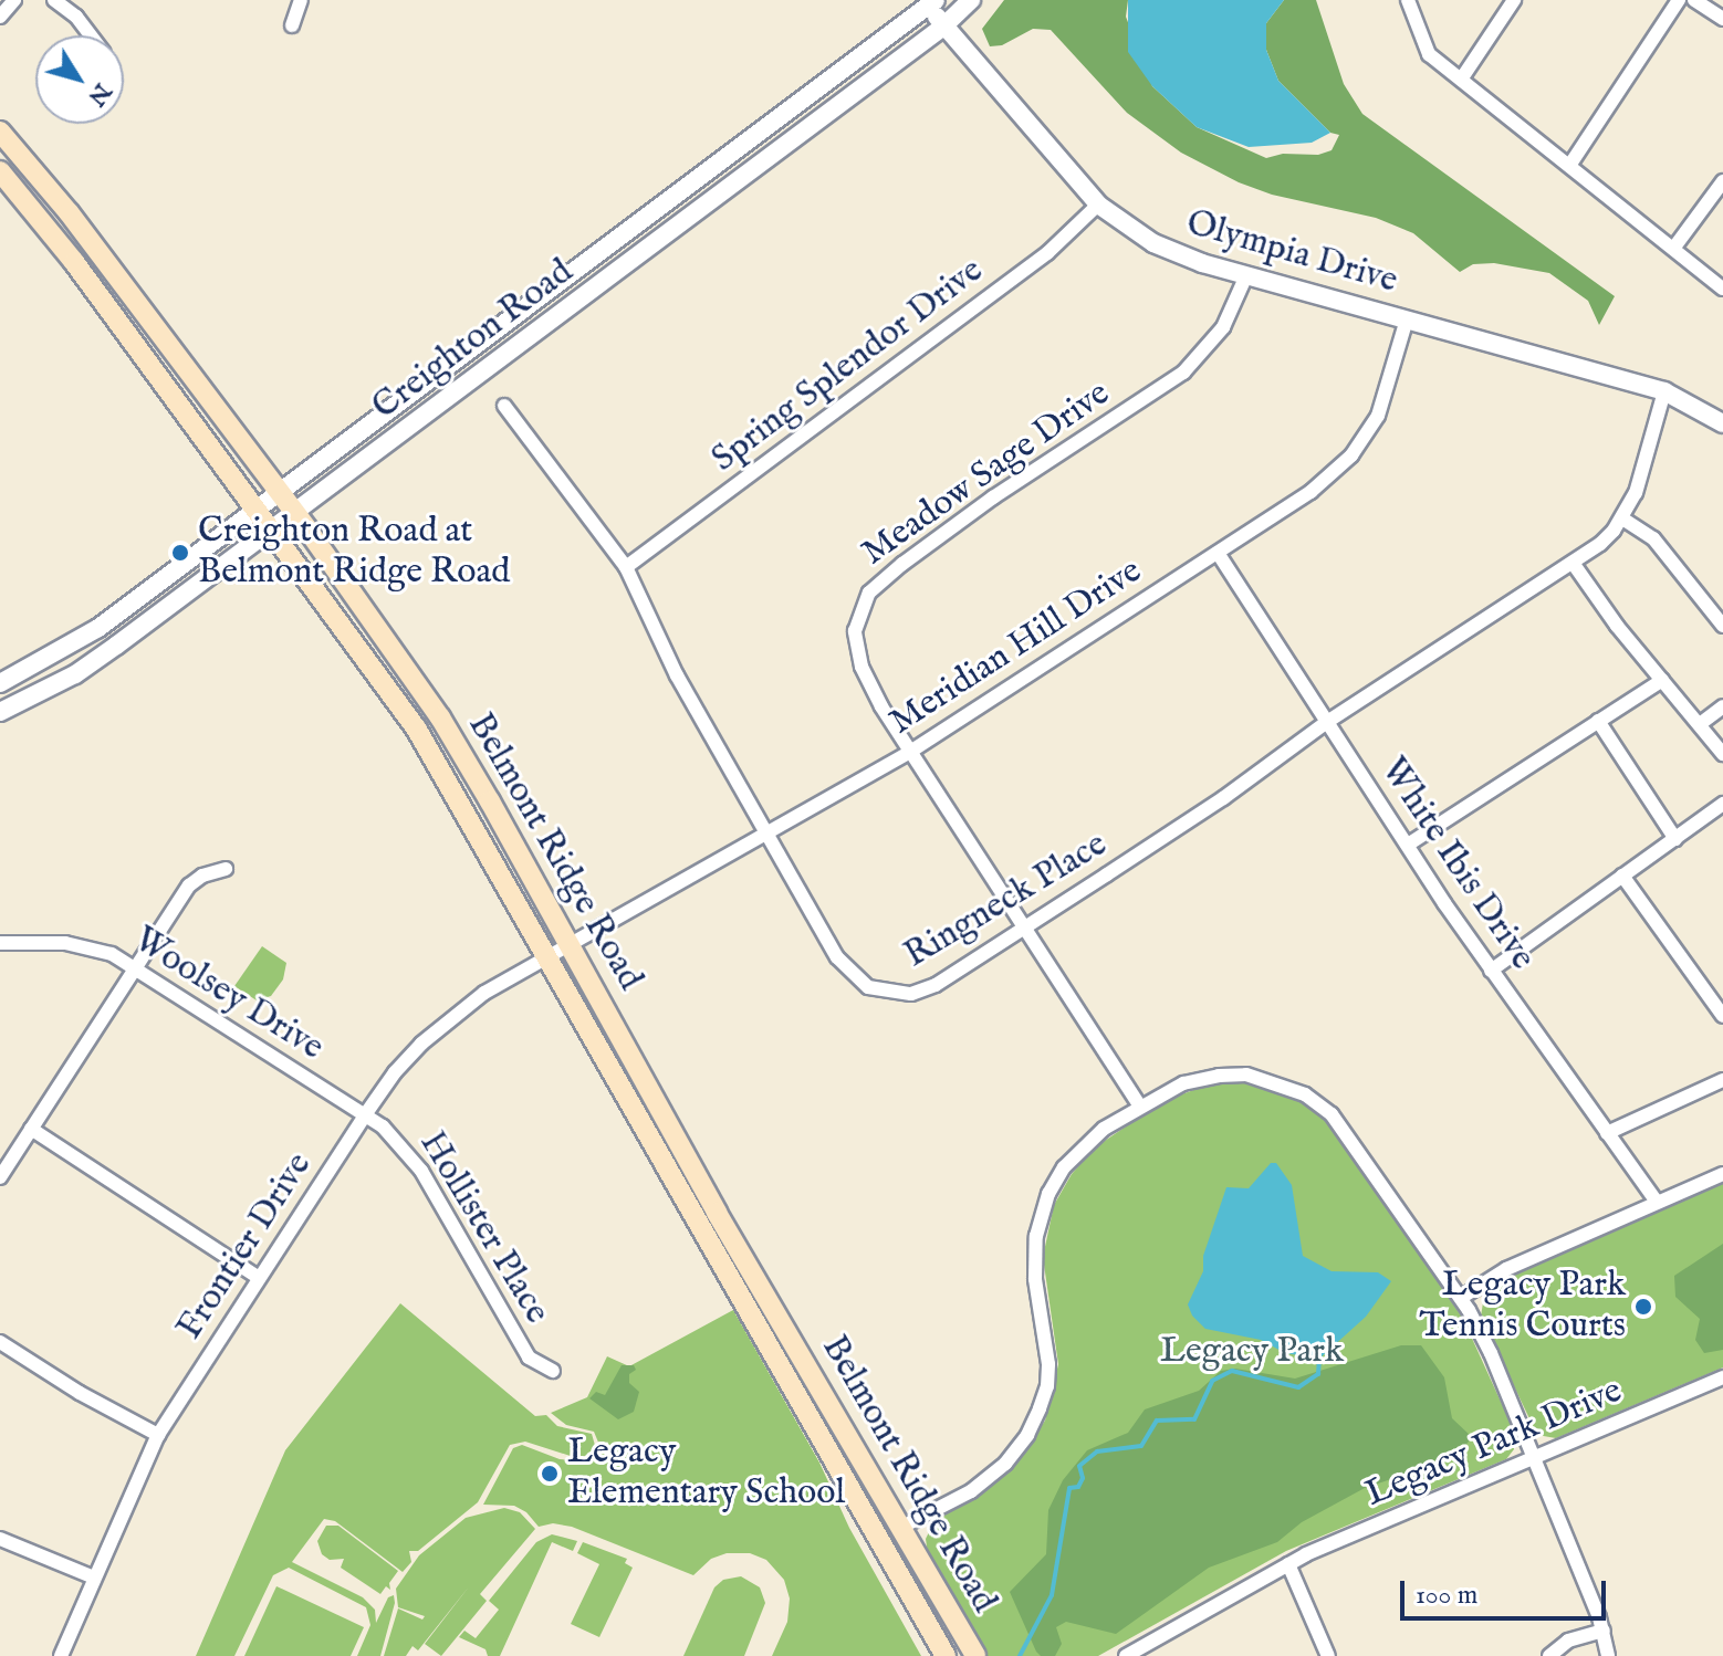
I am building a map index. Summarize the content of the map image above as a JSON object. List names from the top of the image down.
{
  "streets": {
    "main road": ["Belmont Ridge Road"],
    "street": [
      "Olympia Drive",
      "Creighton Road",
      "Spring Splendor Drive",
      "Meadow Sage Drive",
      "Meridian Hill Drive",
      "White Ibis Drive",
      "Ringneck Place",
      "Woolsey Drive",
      "Hollister Place",
      "Frontier Drive",
      "Legacy Park Drive"
    ]
  },
  "crossings": [
    ["Olympia Drive", "Creighton Road"],
    ["Olympia Drive", "Spring Splendor Drive"],
    ["Olympia Drive", "Meadow Sage Drive"],
    ["Olympia Drive", "Meridian Hill Drive"],
    ["Olympia Drive", "Ringneck Place"],
    ["Creighton Road", "Belmont Ridge Road"],
    ["Spring Splendor Drive", "Ringneck Place"],
    ["Meadow Sage Drive", "Meridian Hill Drive"],
    ["Meadow Sage Drive", "Ringneck Place"],
    ["Meridian Hill Drive", "Belmont Ridge Road"],
    ["Meridian Hill Drive", "White Ibis Drive"],
    ["Meridian Hill Drive", "Ringneck Place"],
    ["Meridian Hill Drive", "Frontier Drive"],
    ["Belmont Ridge Road", "Frontier Drive"],
    ["White Ibis Drive", "Ringneck Place"],
    ["Woolsey Drive", "Hollister Place"],
    ["Woolsey Drive", "Frontier Drive"],
    ["Hollister Place", "Frontier Drive"]
  ],
  "parks": ["Legacy Park"],
  "places": ["Creighton Road at Belmont Ridge Road", "Legacy Park Tennis Courts", "Legacy Elementary School"],
  "scale_bar": "100 m",
  "north": "bottom right"
}
